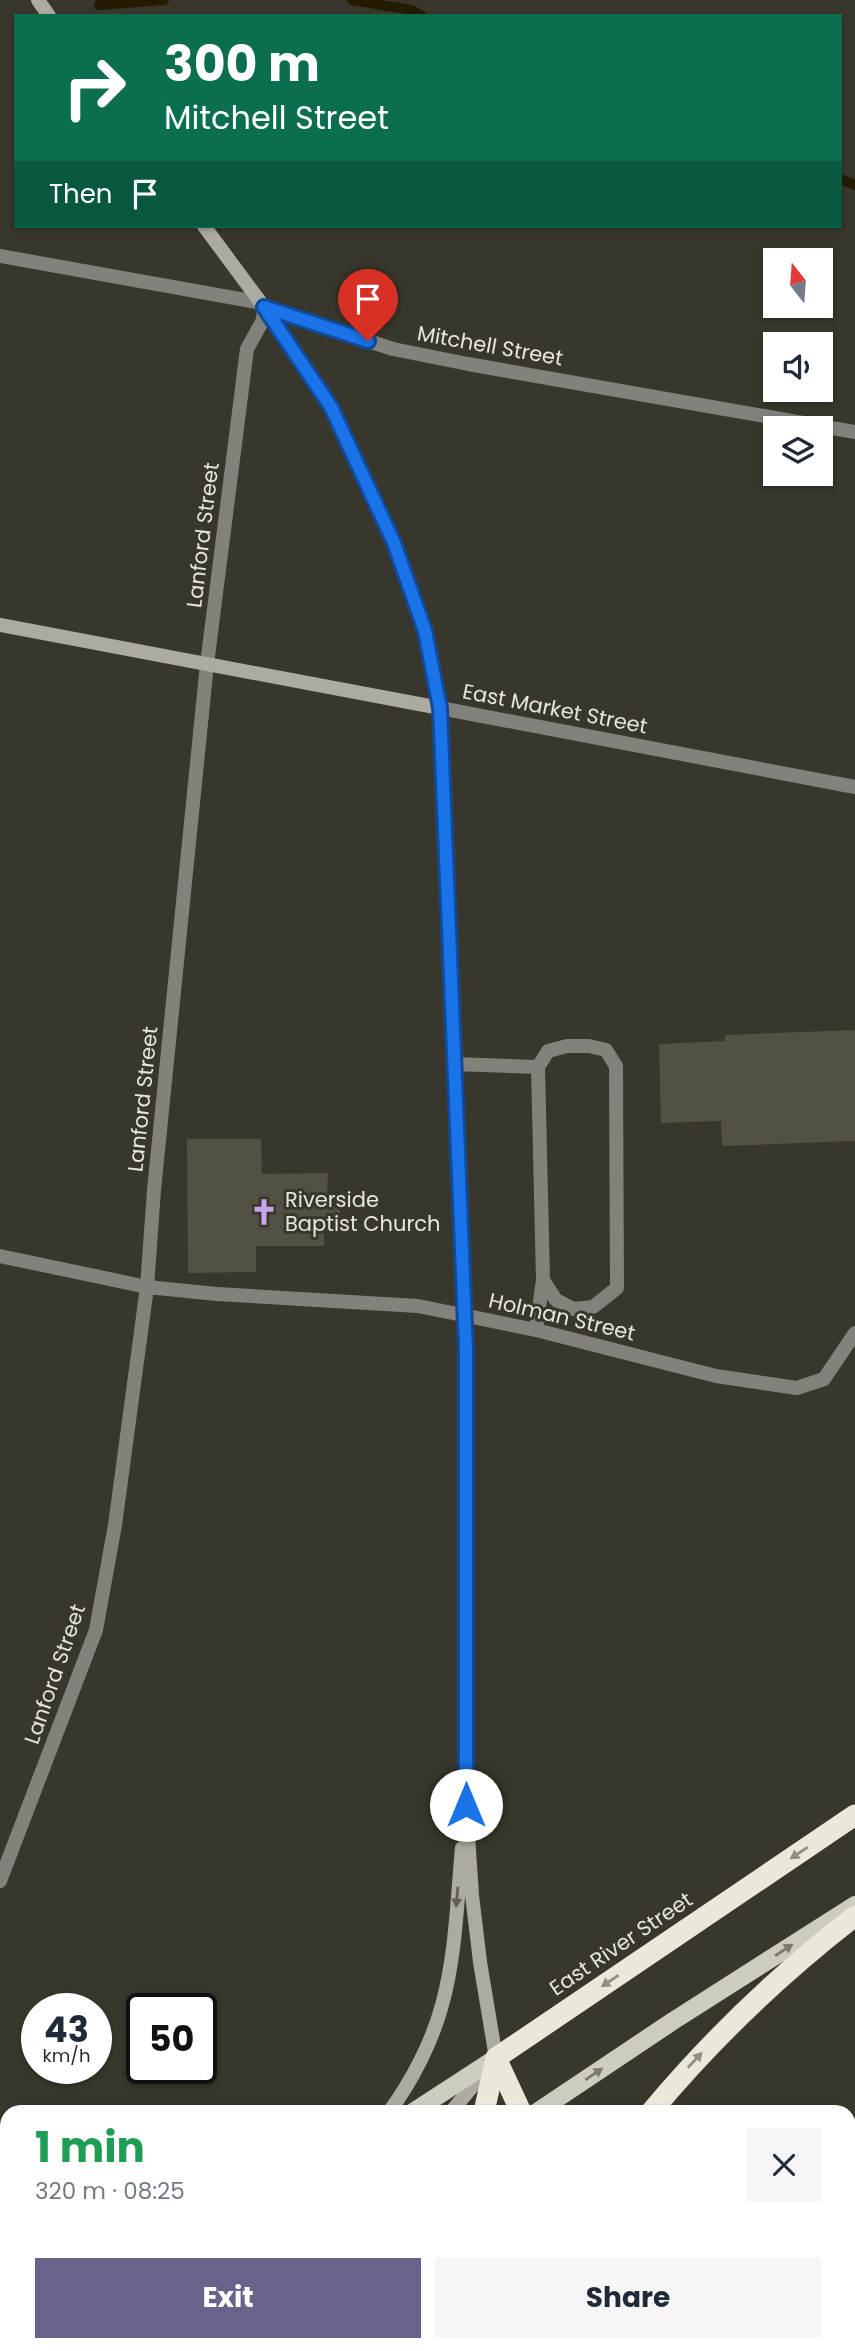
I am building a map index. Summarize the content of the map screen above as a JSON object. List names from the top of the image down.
{
  "streets": {
    "highway": ["East River Street"],
    "main road": ["East Market Street"],
    "street": ["Mitchell Street", "Lanford Street", "Holman Street"]
  },
  "crossings": [
    ["Mitchell Street", "Lanford Street"],
    ["Lanford Street", "East Market Street"],
    ["Lanford Street", "Holman Street"]
  ],
  "places": {
    "church": ["Riverside Baptist Church"]
  },
  "north": "top",
  "page": {
    "turn": ["300 m", "Mitchell Street"],
    "then": "Then",
    "speed": "43 km/h",
    "limit": "50",
    "heading": ["1 min", "320 m · 08:25"],
    "buttons": ["Exit", "Share"]
  }
}
